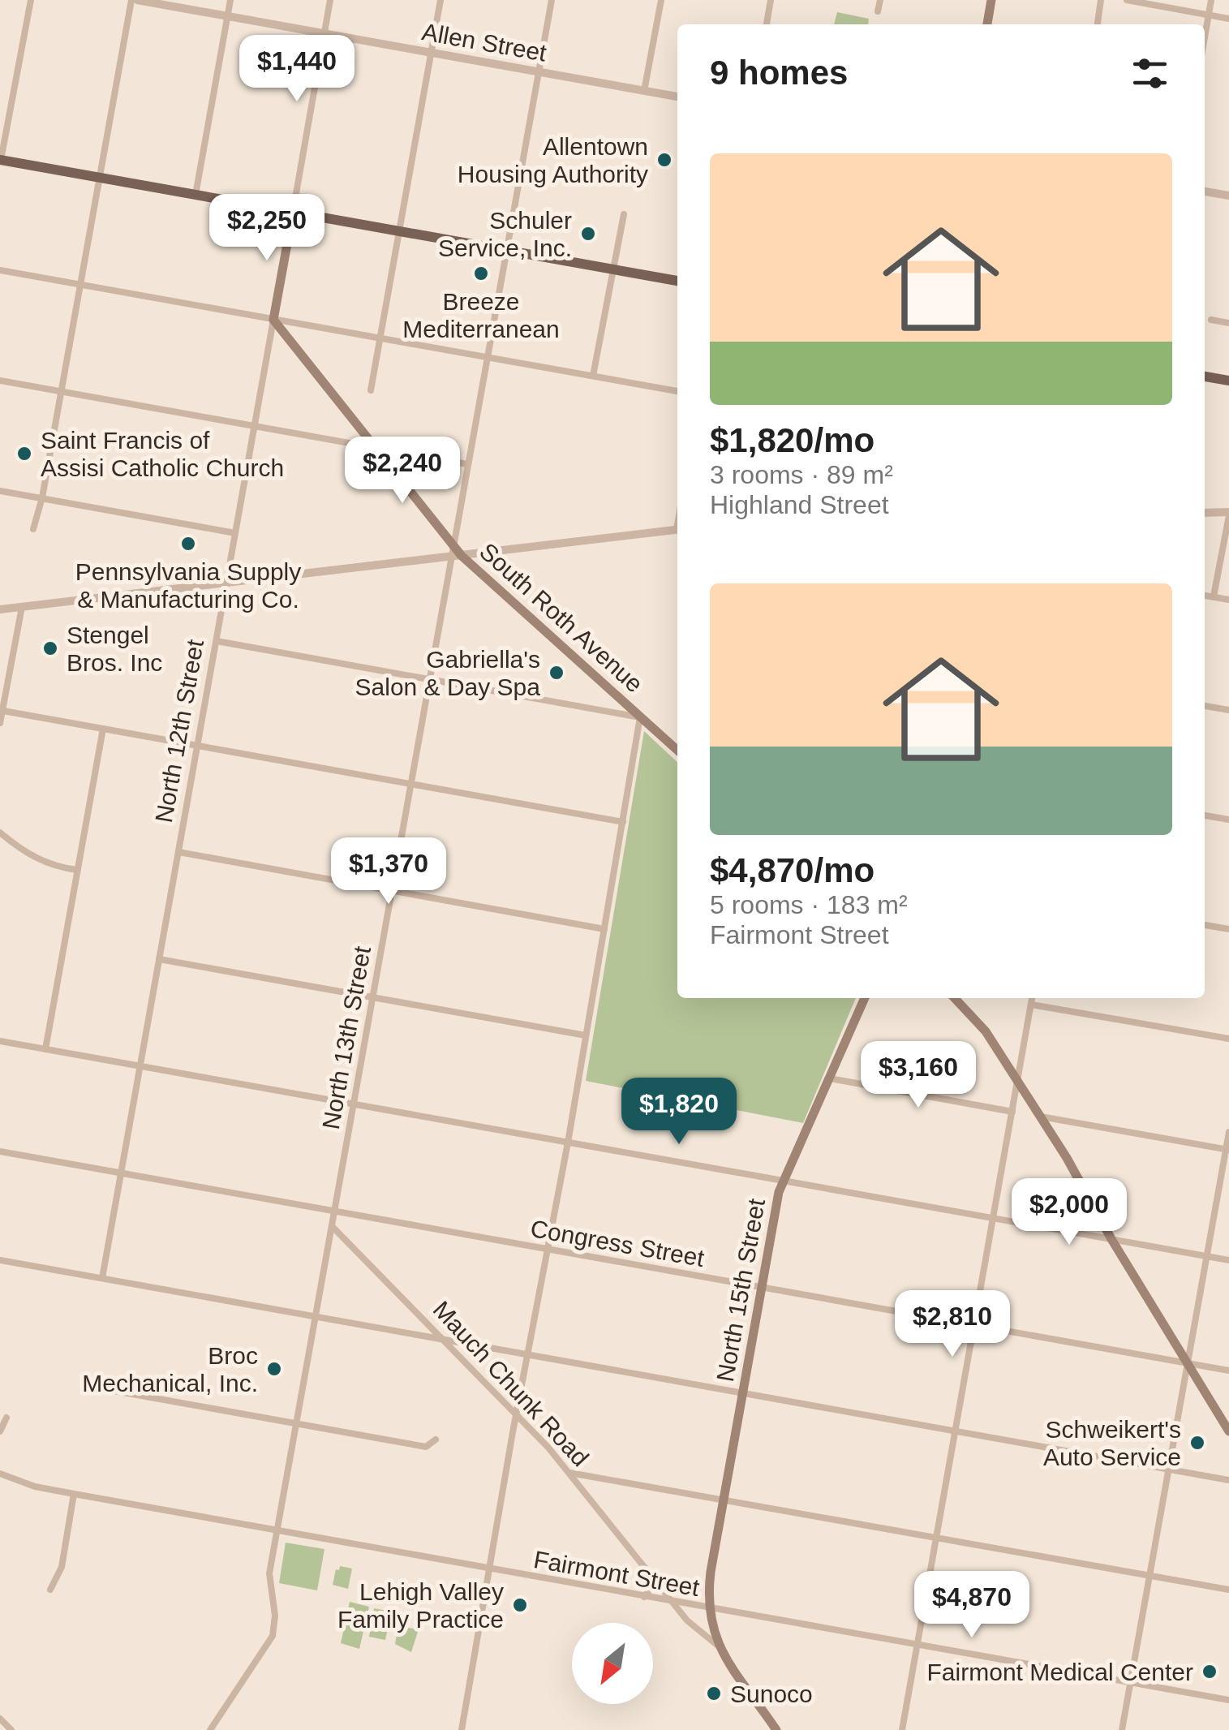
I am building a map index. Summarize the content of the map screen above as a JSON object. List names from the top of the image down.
{
  "streets": {
    "main road": [
      "South Roth Avenue",
      "North 12th Street",
      "North 15th Street",
      "Mauch Chunk Road"
    ],
    "street": [
      "Allen Street",
      "North 13th Street",
      "Congress Street",
      "Fairmont Street"
    ]
  },
  "crossings": [
    ["Allen Street", "North 12th Street"],
    ["South Roth Avenue", "North 12th Street"],
    ["South Roth Avenue", "North 13th Street"],
    ["North 12th Street", "Congress Street"],
    ["North 13th Street", "Congress Street"],
    ["North 13th Street", "Mauch Chunk Road"],
    ["North 13th Street", "Fairmont Street"],
    ["Congress Street", "North 15th Street"],
    ["North 15th Street", "Mauch Chunk Road"],
    ["North 15th Street", "Fairmont Street"],
    ["Mauch Chunk Road", "Fairmont Street"]
  ],
  "places": [
    "Allentown Housing Authority",
    "Schuler Service, Inc.",
    "Breeze Mediterranean",
    "Saint Francis of Assisi Catholic Church",
    "Pennsylvania Supply & Manufacturing Co.",
    "Stengel Bros. Inc",
    "Gabriella's Salon & Day Spa",
    "Broc Mechanical, Inc.",
    "Schweikert's Auto Service",
    "Lehigh Valley Family Practice",
    "Fairmont Medical Center",
    "Sunoco"
  ],
  "north": "bottom left",
  "page": {
    "heading": "9 homes",
    "price": [
      "$1,440",
      "$2,250",
      "$2,240",
      "$1,370",
      "$3,160",
      "$1,820",
      "$2,000",
      "$2,810",
      "$4,870"
    ],
    "list": [
      {
        "name": "$1,820/mo",
        "note": "3 rooms · 89 m² · Highland Street"
      },
      {
        "name": "$4,870/mo",
        "note": "5 rooms · 183 m² · Fairmont Street"
      }
    ]
  }
}
